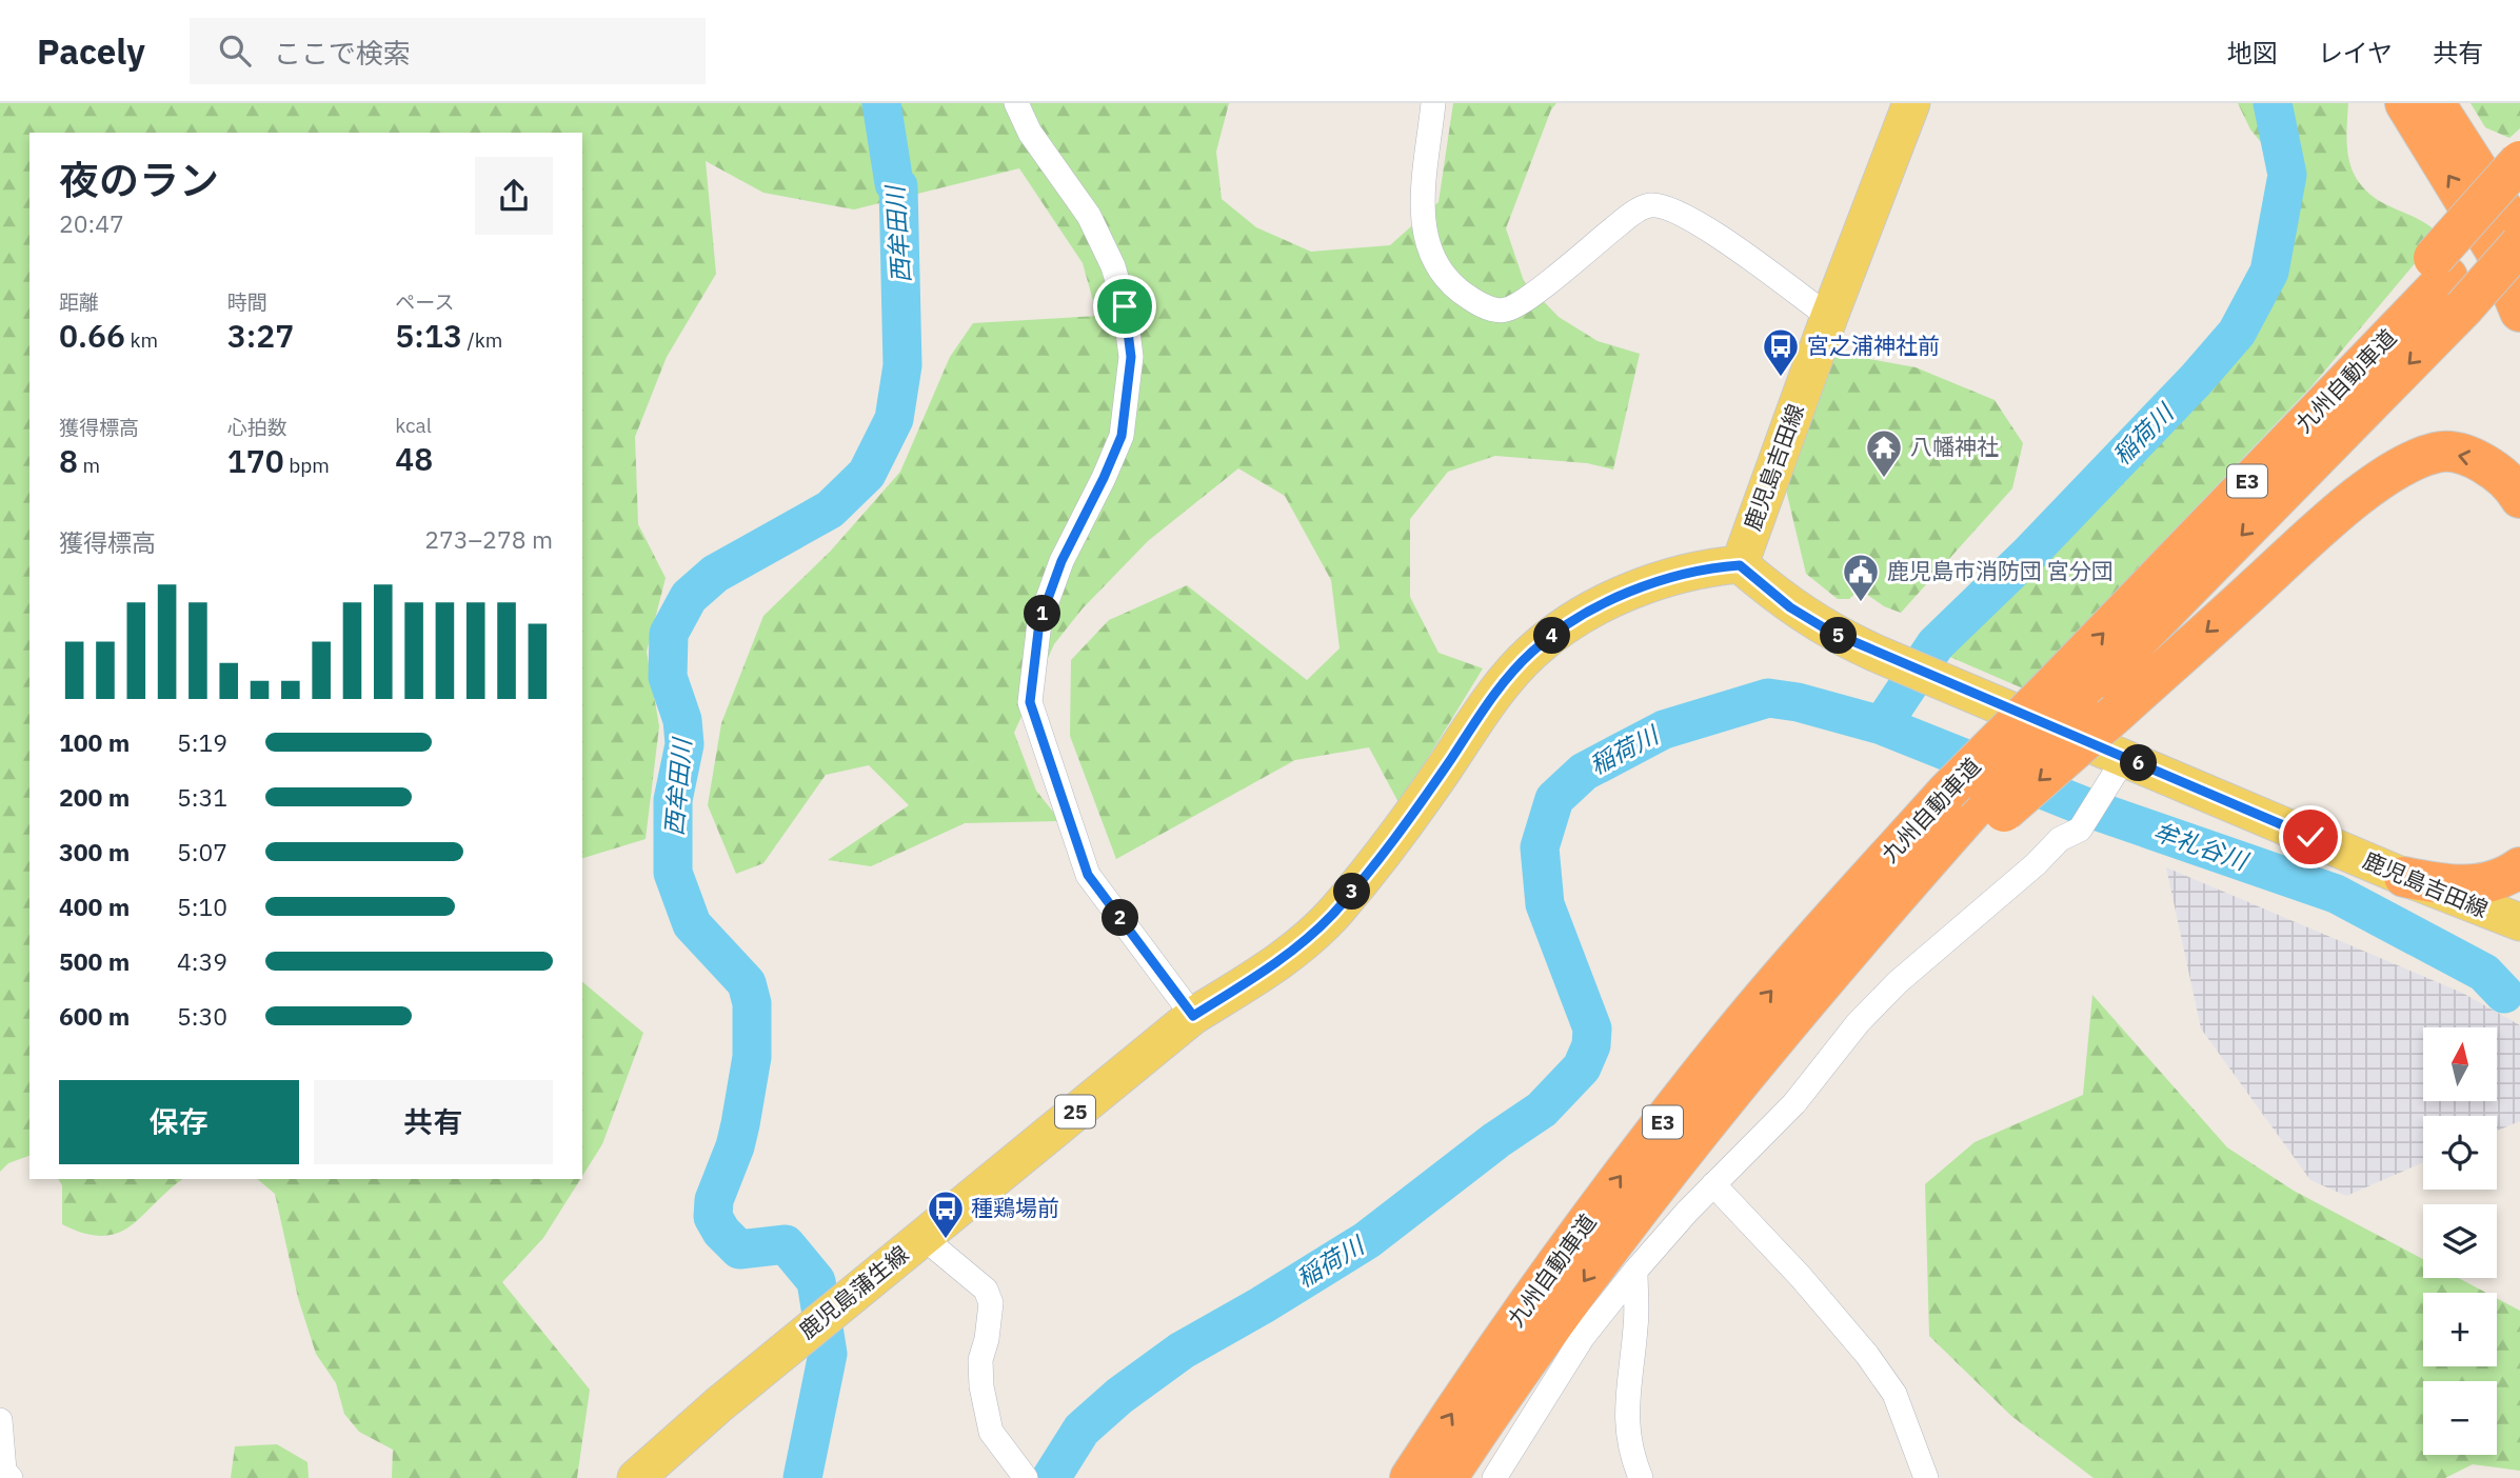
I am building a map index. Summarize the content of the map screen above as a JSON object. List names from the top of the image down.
{
  "streets": {
    "highway": ["九州自動車道", "E3"],
    "main road": ["鹿児島吉田線", "25", "鹿児島蒲生線"]
  },
  "crossings": [
    ["鹿児島吉田線", "鹿児島蒲生線"]
  ],
  "water": ["西牟田川", "稲荷川", "牟礼谷川"],
  "places": {
    "bus stop": ["宮之浦神社前", "種鶏場前"],
    "temple": ["八幡神社"],
    "public building": ["鹿児島市消防団 宮分団"]
  },
  "north": "top",
  "page": {
    "header": "Pacely",
    "search": "ここで検索",
    "nav": ["地図", "レイヤ", "共有"],
    "heading": ["夜のラン", "20:47"],
    "stats": [
      ["距離", "0.66 km"],
      ["時間", "3:27"],
      ["ペース", "5:13 /km"],
      ["獲得標高", "8 m"],
      ["心拍数", "170 bpm"],
      ["kcal", "48"]
    ],
    "chart": ["獲得標高", "273–278 m"],
    "pins": [
      "1",
      "4",
      "5",
      "6",
      "3",
      "2"
    ],
    "list": [
      {
        "name": "100 m",
        "note": "5:19"
      },
      {
        "name": "200 m",
        "note": "5:31"
      },
      {
        "name": "300 m",
        "note": "5:07"
      },
      {
        "name": "400 m",
        "note": "5:10"
      },
      {
        "name": "500 m",
        "note": "4:39"
      },
      {
        "name": "600 m",
        "note": "5:30"
      }
    ],
    "map_buttons": ["+", "−"],
    "buttons": ["保存", "共有"]
  }
}
